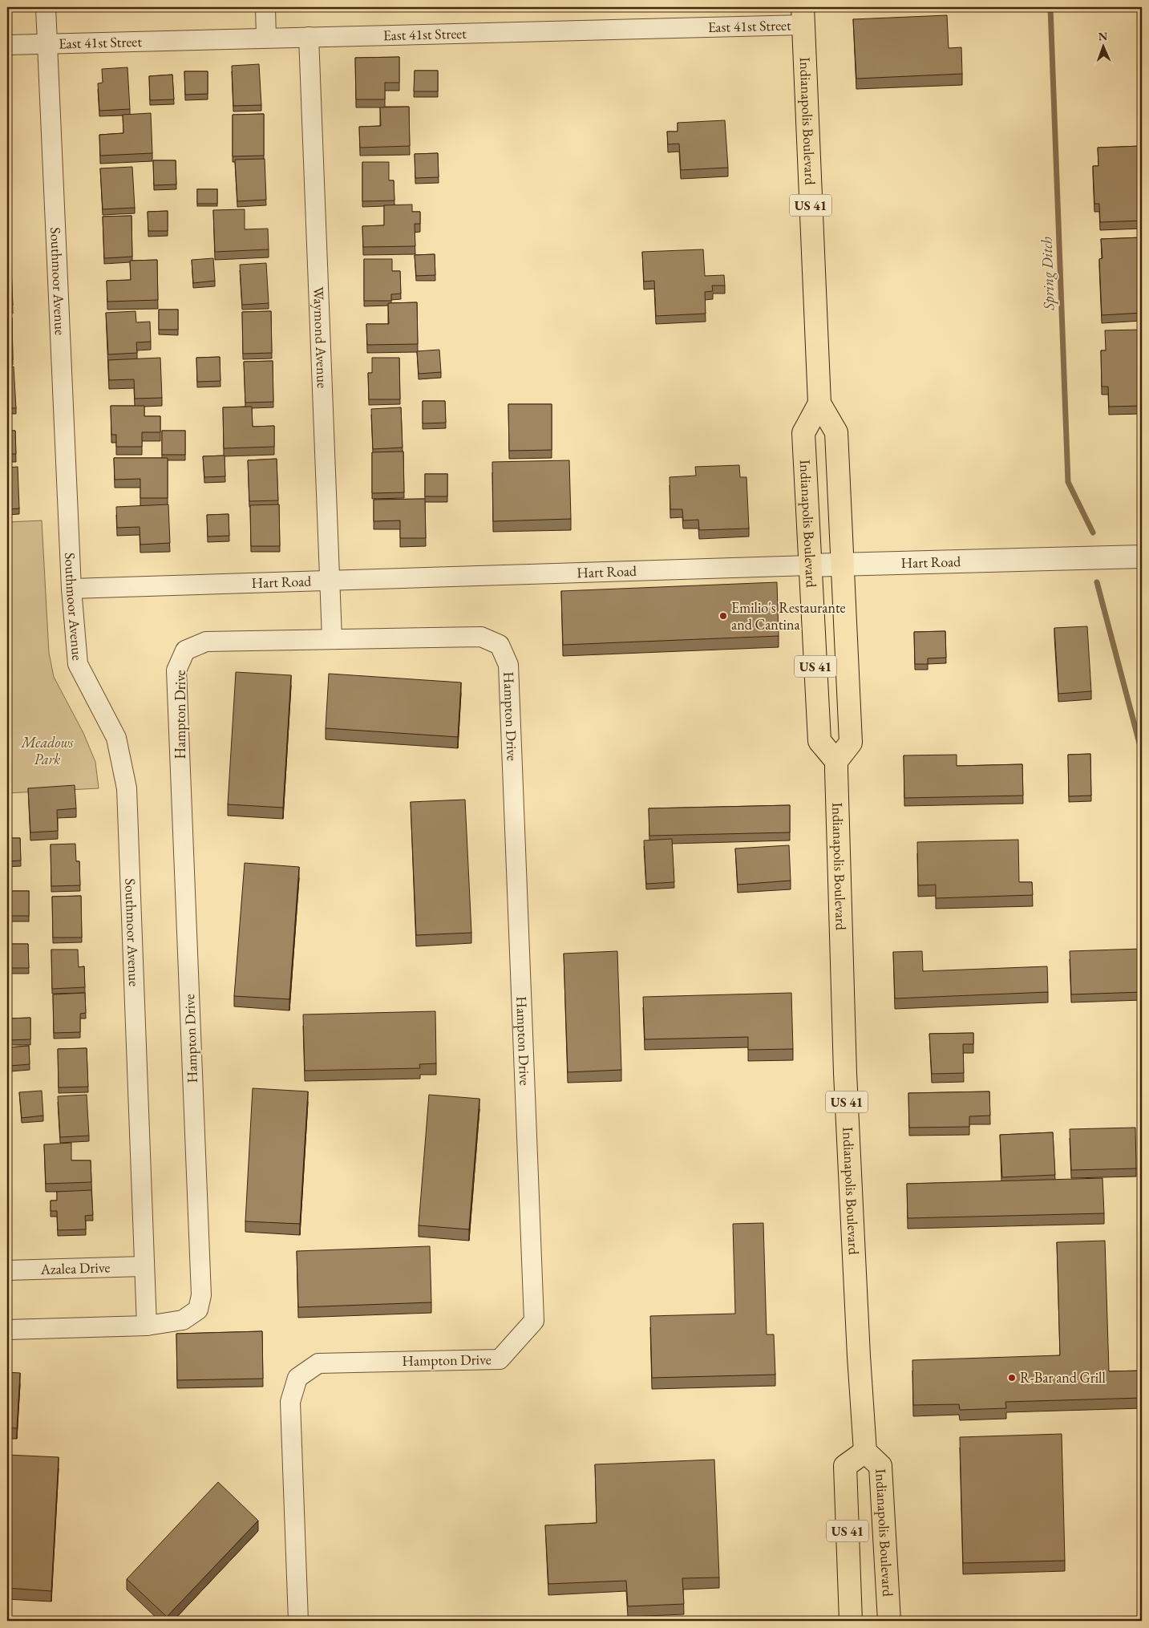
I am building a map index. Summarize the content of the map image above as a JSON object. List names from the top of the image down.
{
  "streets": {
    "highway": ["Indianapolis Boulevard", "US 41"],
    "street": [
      "East 41st Street",
      "Southmoor Avenue",
      "Waymond Avenue",
      "Hart Road",
      "Hampton Drive",
      "Azalea Drive"
    ]
  },
  "crossings": [
    ["East 41st Street", "Indianapolis Boulevard"],
    ["East 41st Street", "Southmoor Avenue"],
    ["East 41st Street", "Waymond Avenue"],
    ["Indianapolis Boulevard", "Hart Road"],
    ["Southmoor Avenue", "Hart Road"],
    ["Southmoor Avenue", "Azalea Drive"],
    ["Waymond Avenue", "Hart Road"],
    ["Waymond Avenue", "Hampton Drive"]
  ],
  "water": ["Spring Ditch"],
  "parks": ["Meadows Park"],
  "places": ["Emilio's Restaurante and Cantina", "R-Bar and Grill"],
  "north": "top"
}
